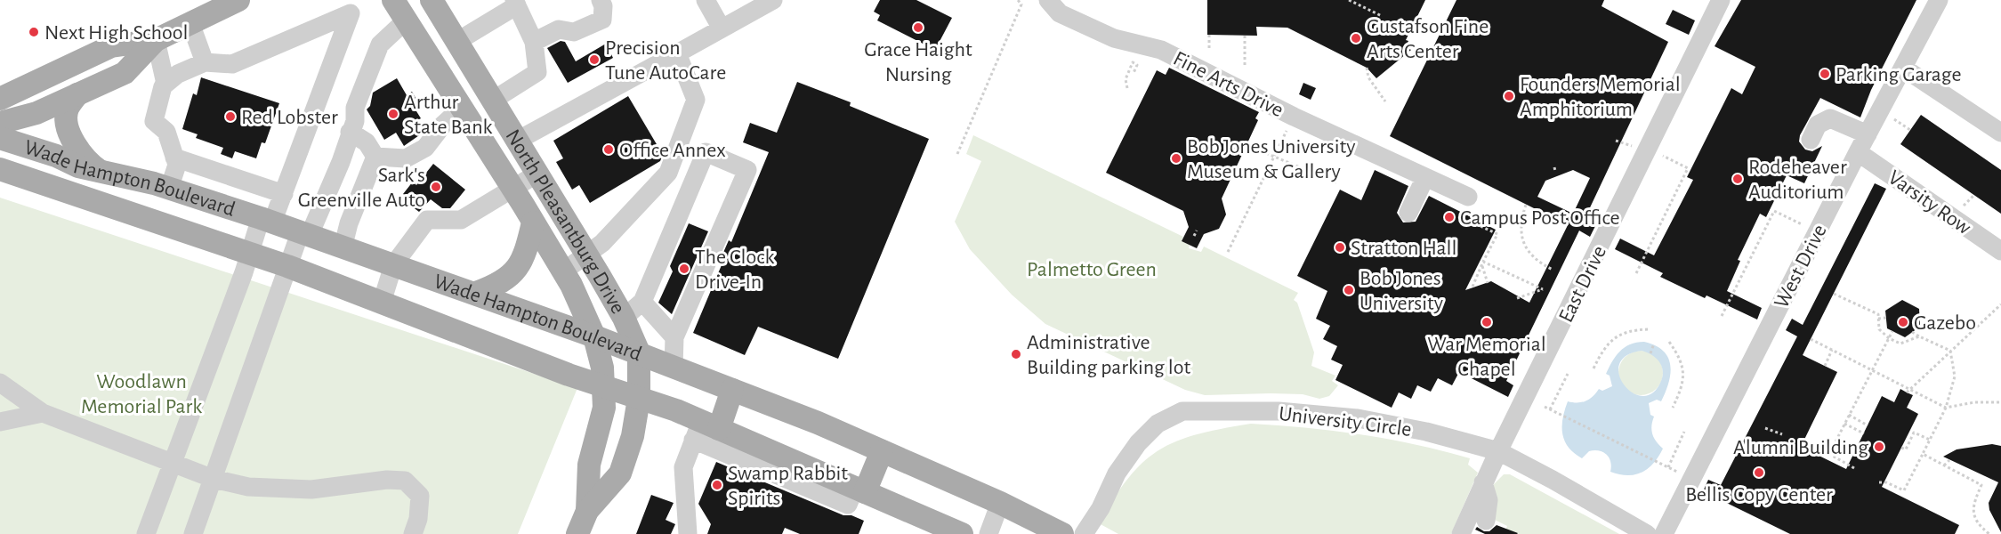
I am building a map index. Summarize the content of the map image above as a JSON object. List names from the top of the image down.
{
  "streets": {
    "main road": ["Wade Hampton Boulevard", "North Pleasantburg Drive"],
    "street": [
      "Fine Arts Drive",
      "Varsity Row",
      "West Drive",
      "East Drive",
      "University Circle"
    ]
  },
  "crossings": [
    ["Wade Hampton Boulevard", "North Pleasantburg Drive"],
    ["Varsity Row", "West Drive"],
    ["East Drive", "University Circle"]
  ],
  "parks": ["Palmetto Green", "Woodlawn Memorial Park"],
  "places": [
    "Grace Haight Nursing",
    "Next High School",
    "Gustafson Fine Arts Center",
    "Precision Tune AutoCare",
    "Parking Garage",
    "Founders Memorial Amphitorium",
    "Arthur State Bank",
    "Red Lobster",
    "Office Annex",
    "Bob Jones University Museum & Gallery",
    "Rodeheaver Auditorium",
    "Sark's Greenville Auto",
    "Campus Post Office",
    "Stratton Hall",
    "The Clock Drive-In",
    "Bob Jones University",
    "War Memorial Chapel",
    "Gazebo",
    "Administrative Building parking lot",
    "Alumni Building",
    "Bellis Copy Center",
    "Swamp Rabbit Spirits"
  ]
}
